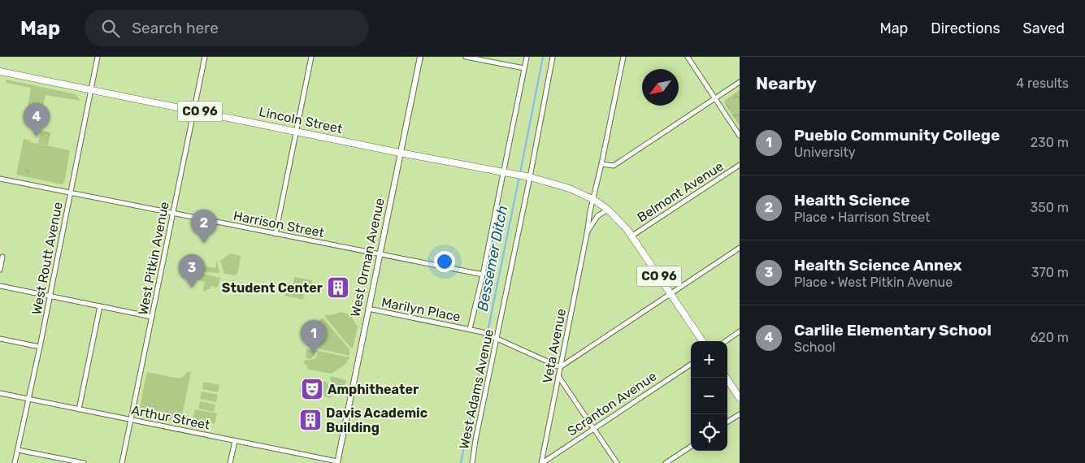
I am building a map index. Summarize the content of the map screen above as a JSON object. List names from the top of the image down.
{
  "streets": {
    "main road": ["CO 96", "Lincoln Street"],
    "street": [
      "Belmont Avenue",
      "Harrison Street",
      "West Orman Avenue",
      "West Routt Avenue",
      "West Pitkin Avenue",
      "Marilyn Place",
      "Veta Avenue",
      "West Adams Avenue",
      "Scranton Avenue",
      "Arthur Street"
    ]
  },
  "crossings": [
    ["CO 96", "Lincoln Street"],
    ["CO 96", "Belmont Avenue"],
    ["CO 96", "Veta Avenue"],
    ["Lincoln Street", "West Orman Avenue"],
    ["Lincoln Street", "West Routt Avenue"],
    ["Lincoln Street", "West Pitkin Avenue"],
    ["Lincoln Street", "Veta Avenue"],
    ["Lincoln Street", "West Adams Avenue"],
    ["Harrison Street", "West Orman Avenue"],
    ["Harrison Street", "West Routt Avenue"],
    ["Harrison Street", "West Pitkin Avenue"],
    ["Harrison Street", "West Adams Avenue"],
    ["West Orman Avenue", "Marilyn Place"],
    ["West Orman Avenue", "Arthur Street"],
    ["West Routt Avenue", "Arthur Street"],
    ["West Pitkin Avenue", "Arthur Street"],
    ["Marilyn Place", "West Adams Avenue"],
    ["Veta Avenue", "Scranton Avenue"]
  ],
  "water": ["Bessemer Ditch"],
  "places": {
    "building": ["Student Center", "Davis Academic Building"],
    "theatre": ["Amphitheater"]
  },
  "north": "bottom left",
  "page": {
    "header": "Map",
    "search": "Search here",
    "nav": ["Map", "Directions", "Saved"],
    "heading": ["Nearby", "4 results"],
    "pins": [
      "4",
      "2",
      "3",
      "1"
    ],
    "list": [
      {
        "mark": "1",
        "name": "Pueblo Community College",
        "note": "University",
        "value": "230 m"
      },
      {
        "mark": "2",
        "name": "Health Science",
        "note": "Place · Harrison Street",
        "value": "350 m"
      },
      {
        "mark": "3",
        "name": "Health Science Annex",
        "note": "Place · West Pitkin Avenue",
        "value": "370 m"
      },
      {
        "mark": "4",
        "name": "Carlile Elementary School",
        "note": "School",
        "value": "620 m"
      }
    ],
    "map_buttons": ["+", "−"]
  }
}
